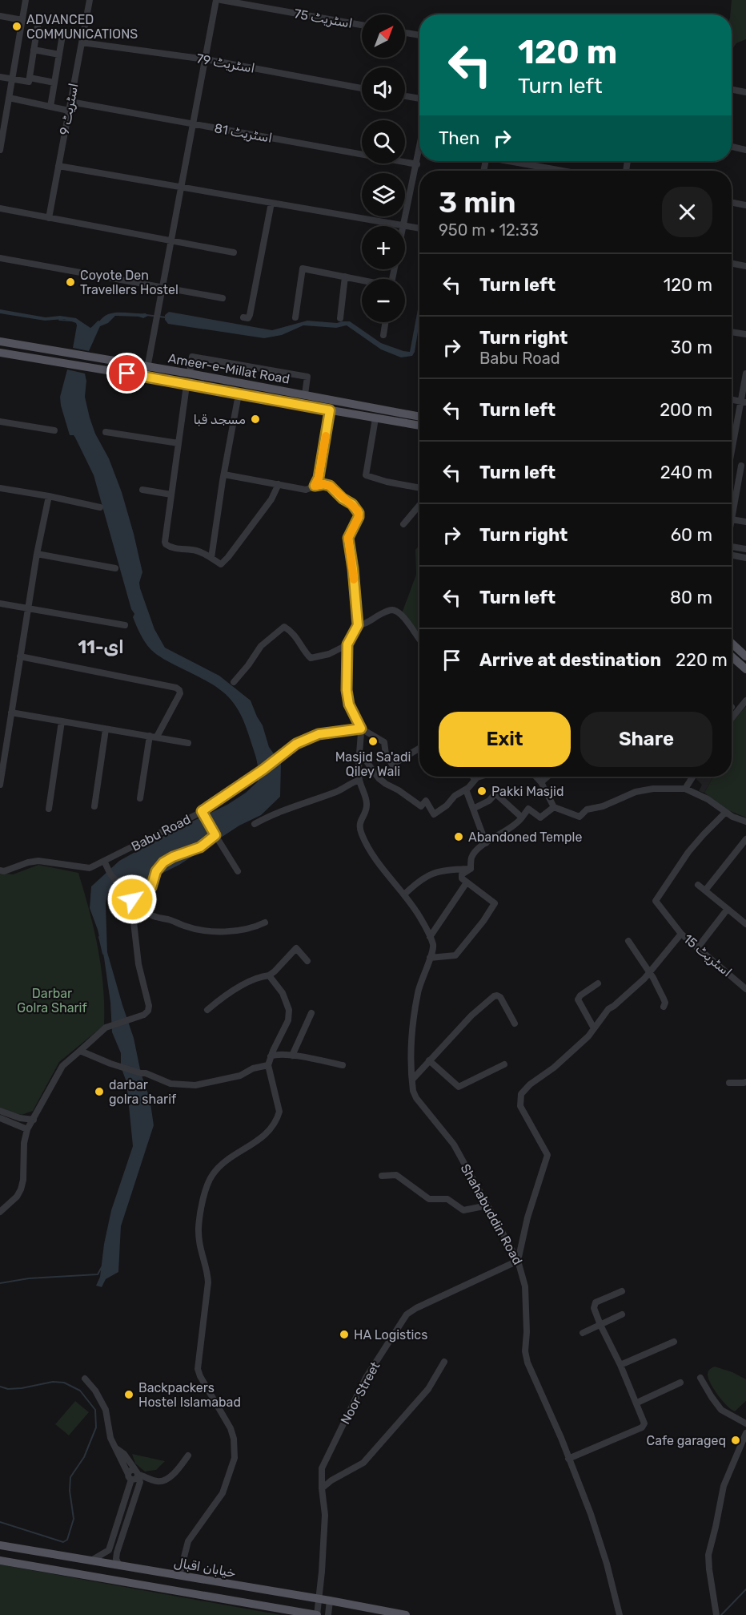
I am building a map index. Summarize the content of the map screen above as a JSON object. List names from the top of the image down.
{
  "streets": {
    "main road": ["Ameer-e-Millat Road", "خیابان اقبال"],
    "street": [
      "اسٹریٹ 75",
      "اسٹریٹ 79",
      "اسٹریٹ 9",
      "اسٹریٹ 81",
      "Babu Road",
      "اسٹریٹ 15",
      "Shahabuddin Road",
      "Noor Street"
    ]
  },
  "crossings": [
    ["اسٹریٹ 79", "اسٹریٹ 9"],
    ["اسٹریٹ 9", "اسٹریٹ 81"],
    ["Shahabuddin Road", "Noor Street"],
    ["Noor Street", "خیابان اقبال"]
  ],
  "districts": ["ای-11"],
  "parks": ["Darbar Golra Sharif"],
  "places": [
    "ADVANCED COMMUNICATIONS",
    "Coyote Den Travellers Hostel",
    "مسجد قبا",
    "Masjid Sa'adi Qiley Wali",
    "Pakki Masjid",
    "Abandoned Temple",
    "darbar golra sharif",
    "HA Logistics",
    "Backpackers Hostel Islamabad",
    "Cafe garageq"
  ],
  "north": "top right",
  "page": {
    "map_buttons": ["+", "−"],
    "turn": ["120 m", "Turn left"],
    "then": "Then",
    "heading": ["3 min", "950 m · 12:33"],
    "list": [
      {
        "name": "Turn left",
        "value": "120 m"
      },
      {
        "name": "Turn right",
        "note": "Babu Road",
        "value": "30 m"
      },
      {
        "name": "Turn left",
        "value": "200 m"
      },
      {
        "name": "Turn left",
        "value": "240 m"
      },
      {
        "name": "Turn right",
        "value": "60 m"
      },
      {
        "name": "Turn left",
        "value": "80 m"
      },
      {
        "name": "Arrive at destination",
        "value": "220 m"
      }
    ],
    "buttons": ["Exit", "Share"]
  }
}
